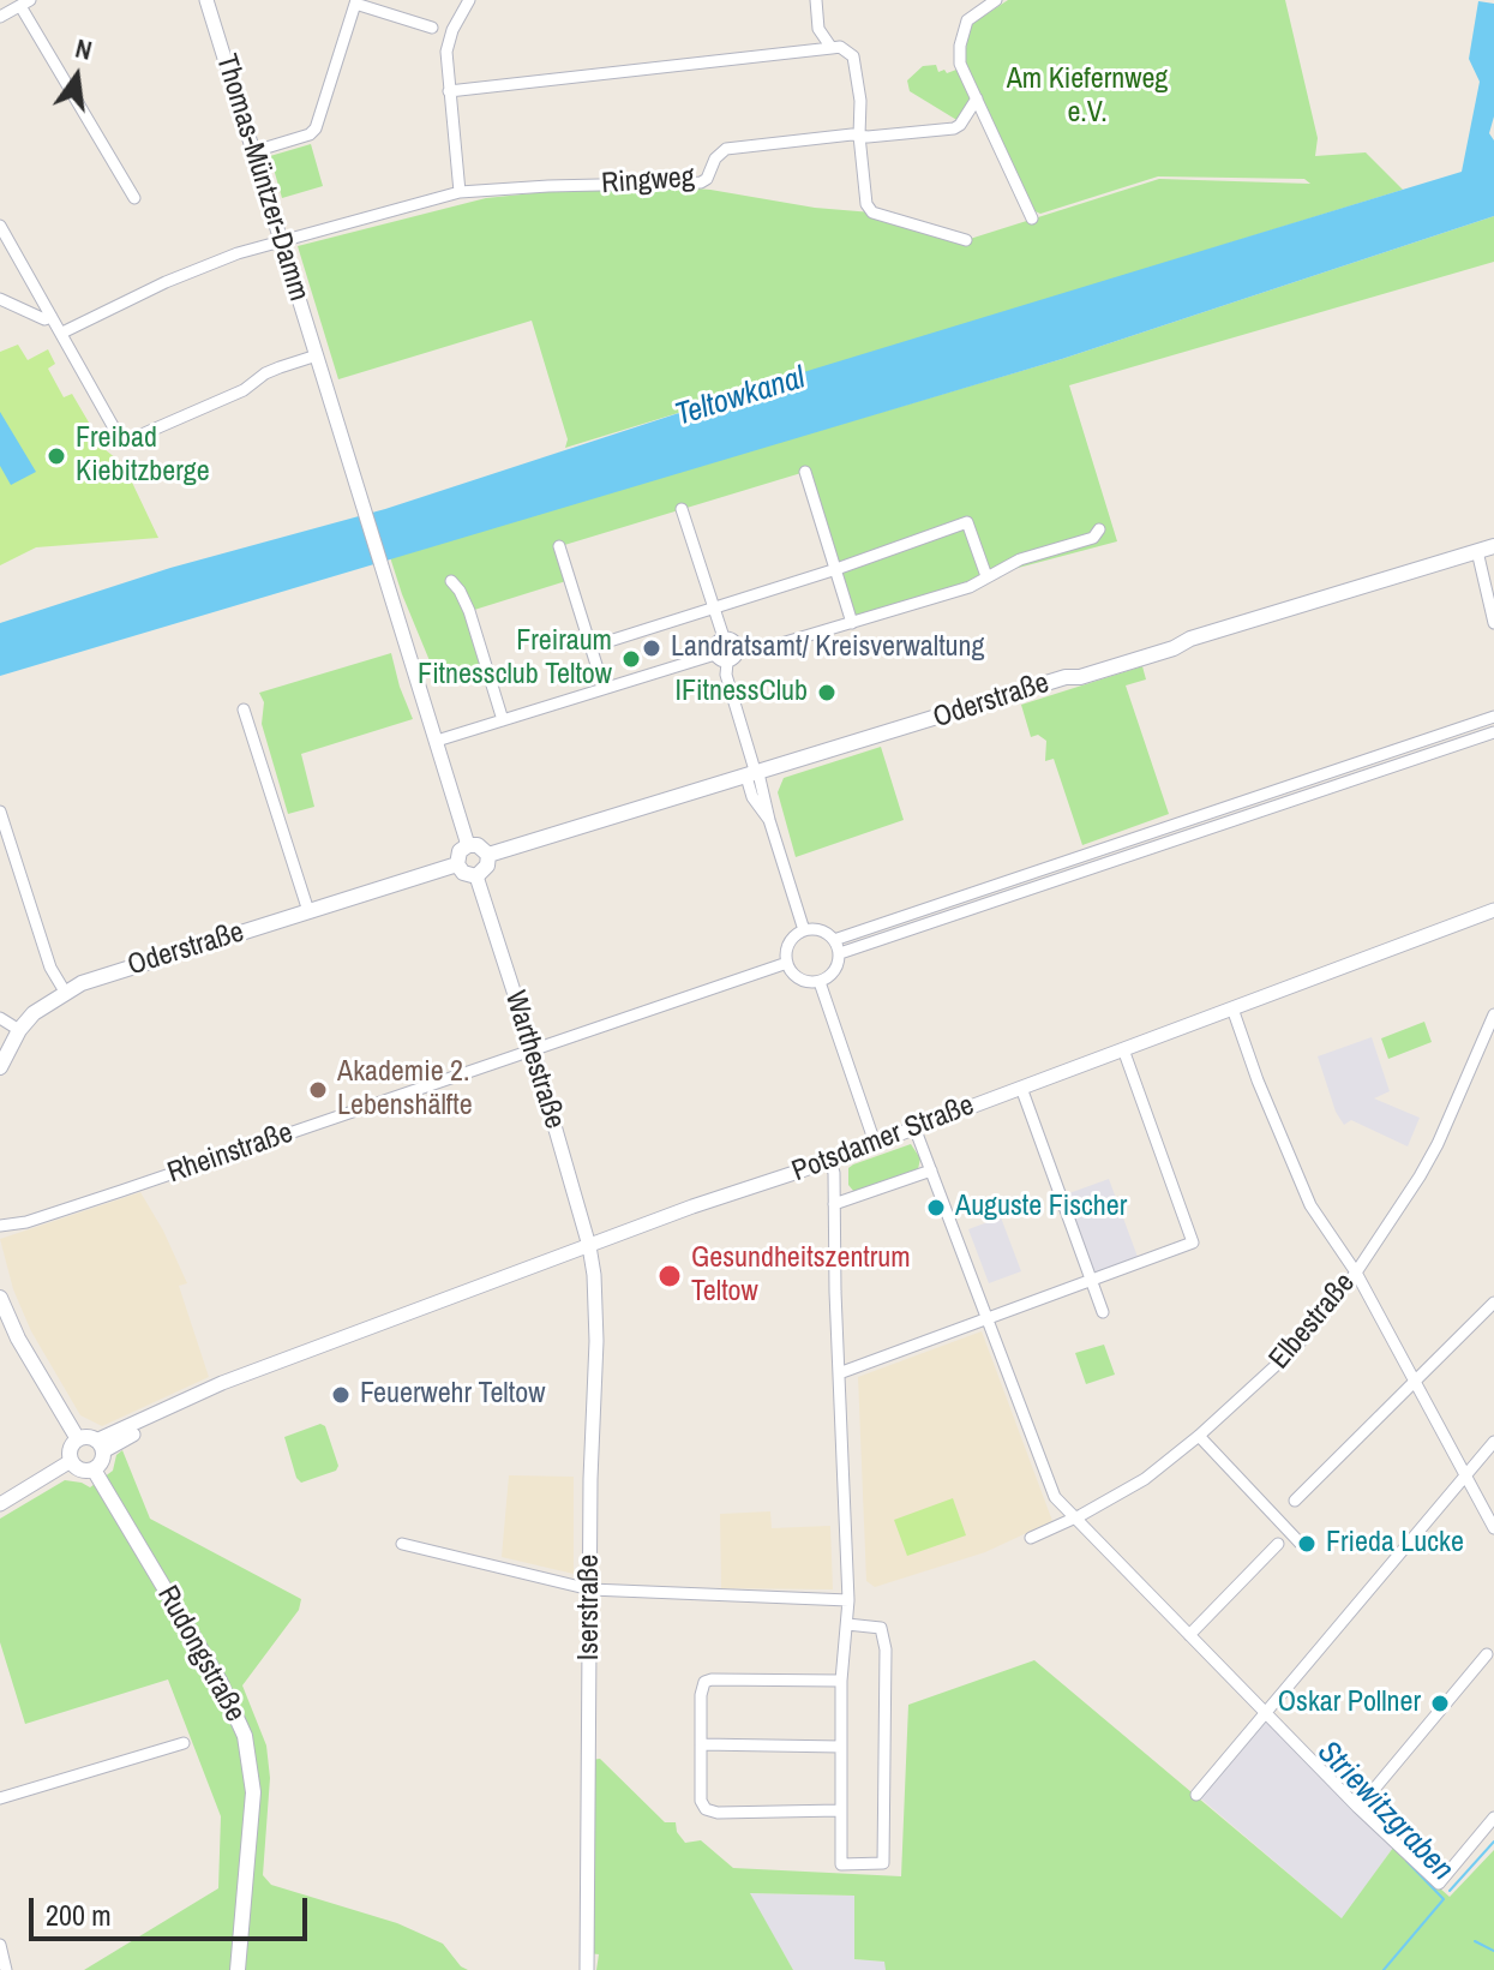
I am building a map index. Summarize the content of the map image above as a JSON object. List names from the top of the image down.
{
  "streets": {
    "main road": ["Oderstraße", "Potsdamer Straße", "Rudongstraße"],
    "street": [
      "Thomas-Müntzer-Damm",
      "Ringweg",
      "Warthestraße",
      "Rheinstraße",
      "Elbestraße",
      "Iserstraße"
    ]
  },
  "crossings": [
    ["Oderstraße", "Warthestraße"],
    ["Warthestraße", "Potsdamer Straße"],
    ["Warthestraße", "Rheinstraße"],
    ["Warthestraße", "Iserstraße"],
    ["Potsdamer Straße", "Iserstraße"],
    ["Potsdamer Straße", "Rudongstraße"]
  ],
  "water": ["Teltowkanal", "Striewitzgraben"],
  "parks": ["Am Kiefernweg e.V."],
  "places": [
    "Freibad Kiebitzberge",
    "Landratsamt/ Kreisverwaltung",
    "Freiraum Fitnessclub Teltow",
    "IFitnessClub",
    "Akademie 2. Lebenshälfte",
    "Auguste Fischer",
    "Gesundheitszentrum Teltow",
    "Feuerwehr Teltow",
    "Frieda Lucke",
    "Oskar Pollner"
  ],
  "scale_bar": "200 m",
  "north": "top"
}
